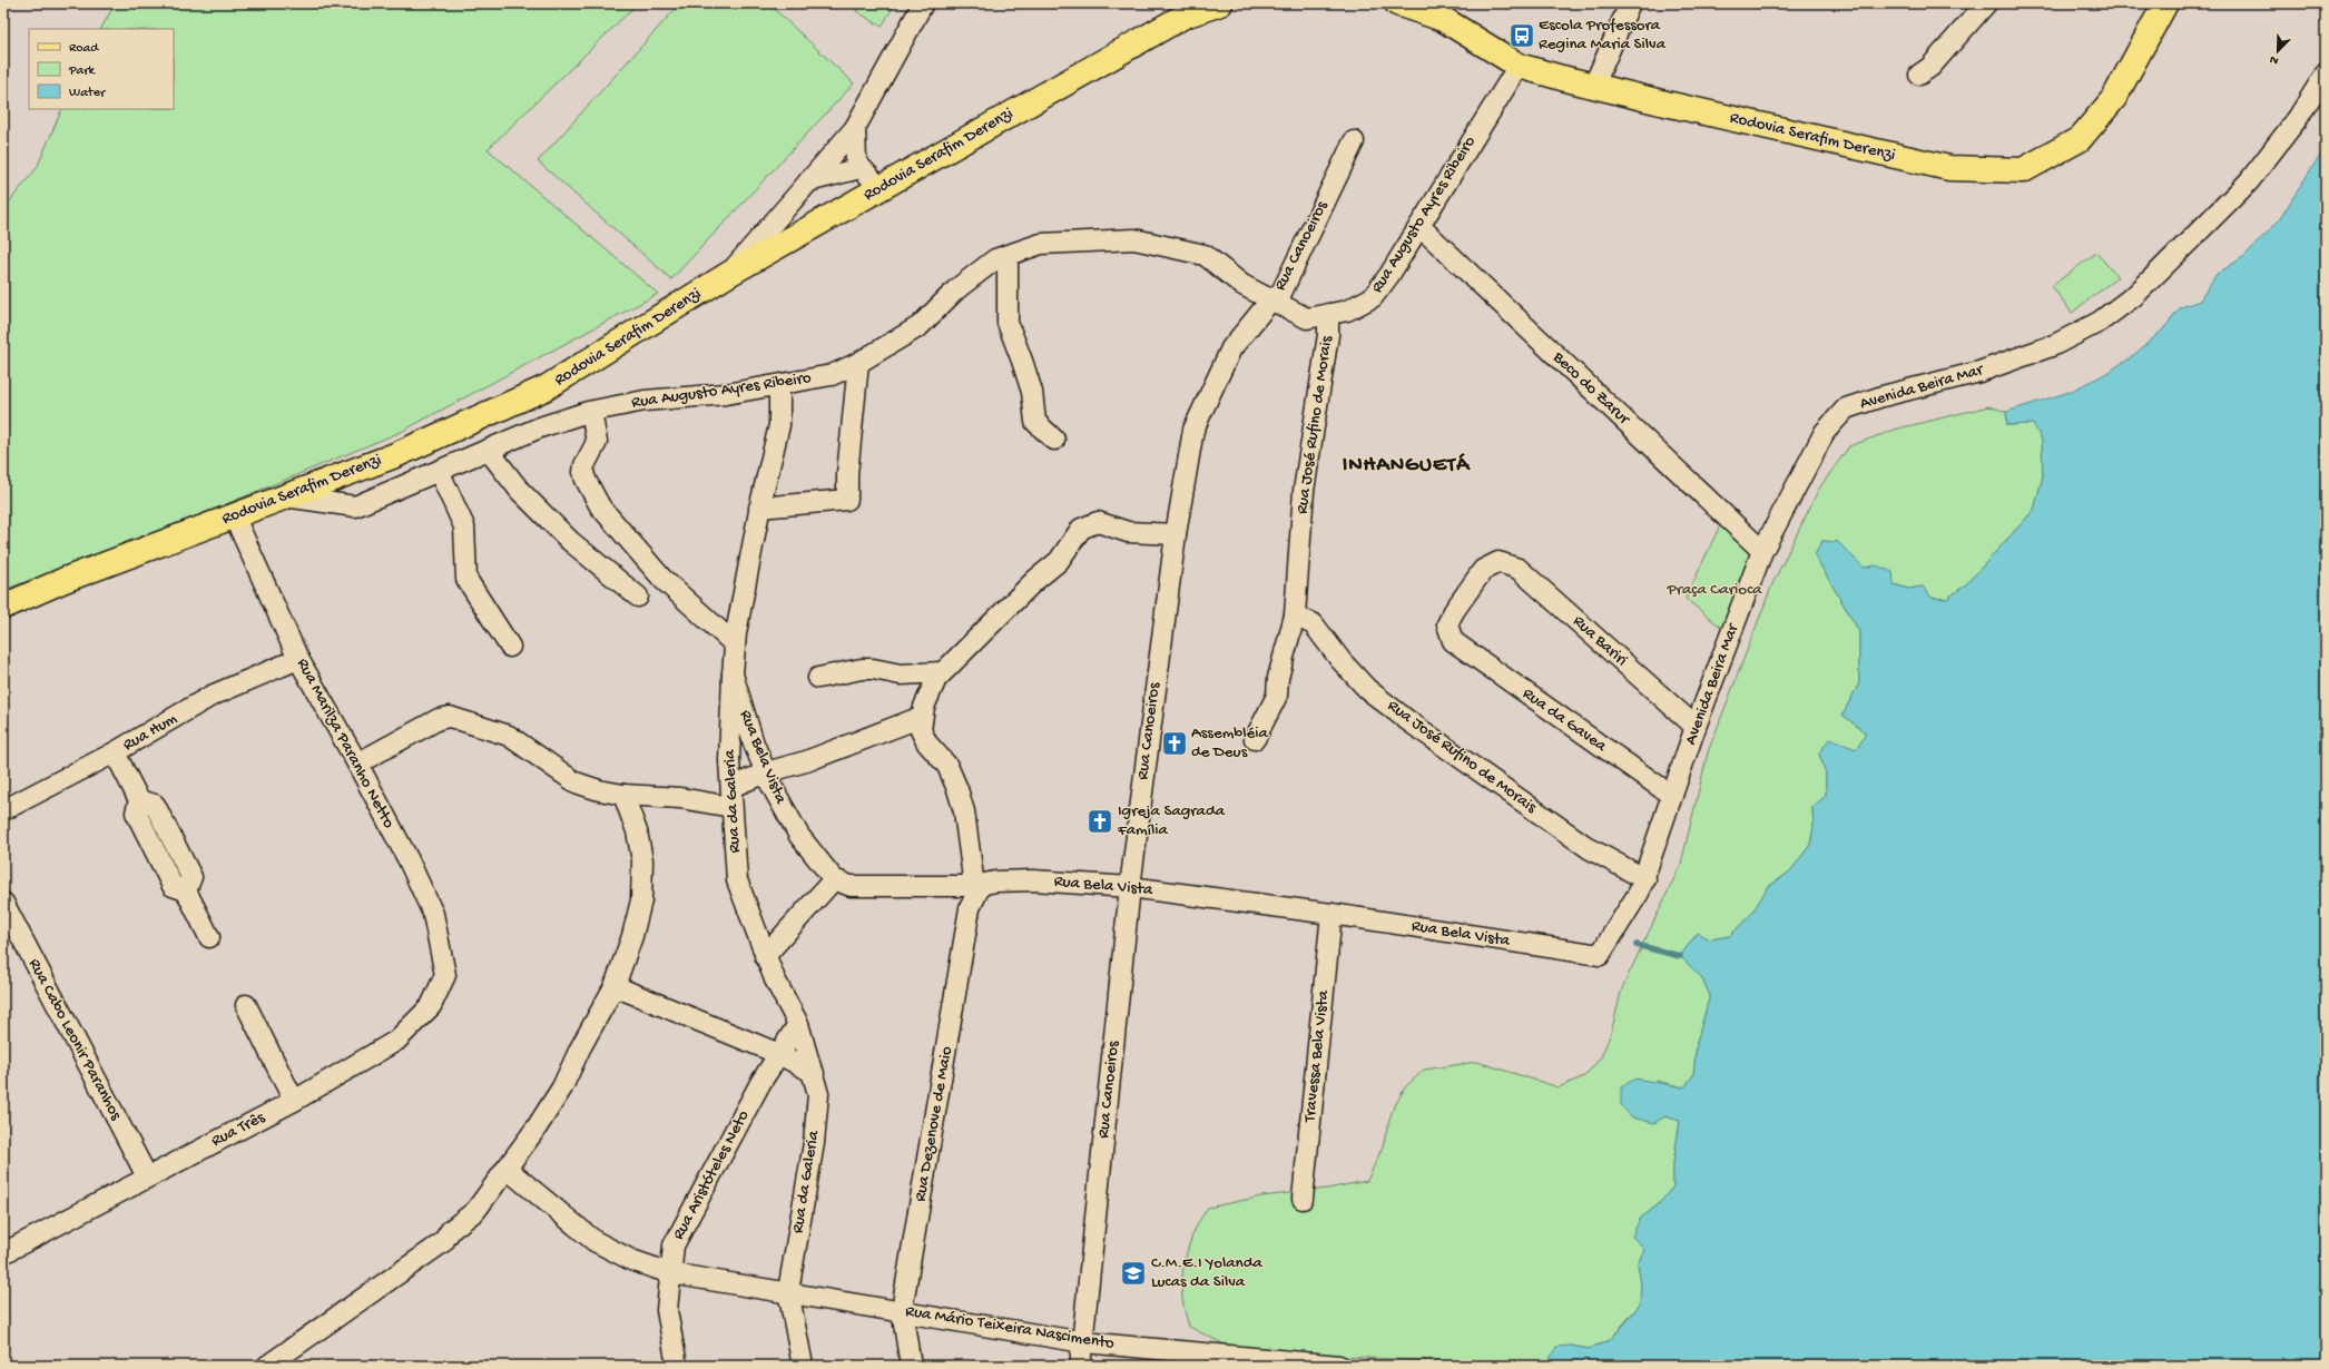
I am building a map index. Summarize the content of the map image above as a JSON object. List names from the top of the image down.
{
  "streets": {
    "main road": ["Rodovia Serafim Derenzi"],
    "street": [
      "Rua Augusto Ayres Ribeiro",
      "Rua Canoeiros",
      "Avenida Beira Mar",
      "Beco do Zarur",
      "Rua José Rufino de Morais",
      "Rua Bariri",
      "Rua da Gavea",
      "Rua Hum",
      "Rua Marilza Paranho Netto",
      "Rua Bela Vista",
      "Rua da Galeria",
      "Rua Cabo Leonir Paranhos",
      "Travessa Bela Vista",
      "Rua Dezenove de Maio",
      "Rua Três",
      "Rua Aristóteles Neto",
      "Rua Mário Teixeira Nascimento"
    ]
  },
  "crossings": [
    ["Rodovia Serafim Derenzi", "Rua Augusto Ayres Ribeiro"],
    ["Rodovia Serafim Derenzi", "Rua Marilza Paranho Netto"],
    ["Rua Augusto Ayres Ribeiro", "Rua Canoeiros"],
    ["Rua Augusto Ayres Ribeiro", "Beco do Zarur"],
    ["Rua Augusto Ayres Ribeiro", "Rua José Rufino de Morais"],
    ["Rua Augusto Ayres Ribeiro", "Rua da Galeria"],
    ["Rua Canoeiros", "Rua Bela Vista"],
    ["Rua Canoeiros", "Rua Mário Teixeira Nascimento"],
    ["Avenida Beira Mar", "Beco do Zarur"],
    ["Avenida Beira Mar", "Rua José Rufino de Morais"],
    ["Avenida Beira Mar", "Rua Bariri"],
    ["Avenida Beira Mar", "Rua da Gavea"],
    ["Avenida Beira Mar", "Rua Bela Vista"],
    ["Rua Bariri", "Rua da Gavea"],
    ["Rua Hum", "Rua Marilza Paranho Netto"],
    ["Rua Marilza Paranho Netto", "Rua Três"],
    ["Rua Bela Vista", "Rua da Galeria"],
    ["Rua Bela Vista", "Travessa Bela Vista"],
    ["Rua Bela Vista", "Rua Dezenove de Maio"],
    ["Rua da Galeria", "Rua Aristóteles Neto"],
    ["Rua da Galeria", "Rua Mário Teixeira Nascimento"],
    ["Rua Cabo Leonir Paranhos", "Rua Três"],
    ["Rua Dezenove de Maio", "Rua Mário Teixeira Nascimento"],
    ["Rua Aristóteles Neto", "Rua Mário Teixeira Nascimento"]
  ],
  "districts": ["INHANGUETÁ"],
  "parks": ["Praça Carioca"],
  "places": {
    "bus stop": ["Escola Professora Regina Maria Silva"],
    "church": ["Assembléia de Deus", "Igreja Sagrada Família"],
    "school or university": ["C.M.E.I Yolanda Lucas da Silva"]
  },
  "legend": ["Road", "Park", "Water"],
  "north": "bottom left"
}
